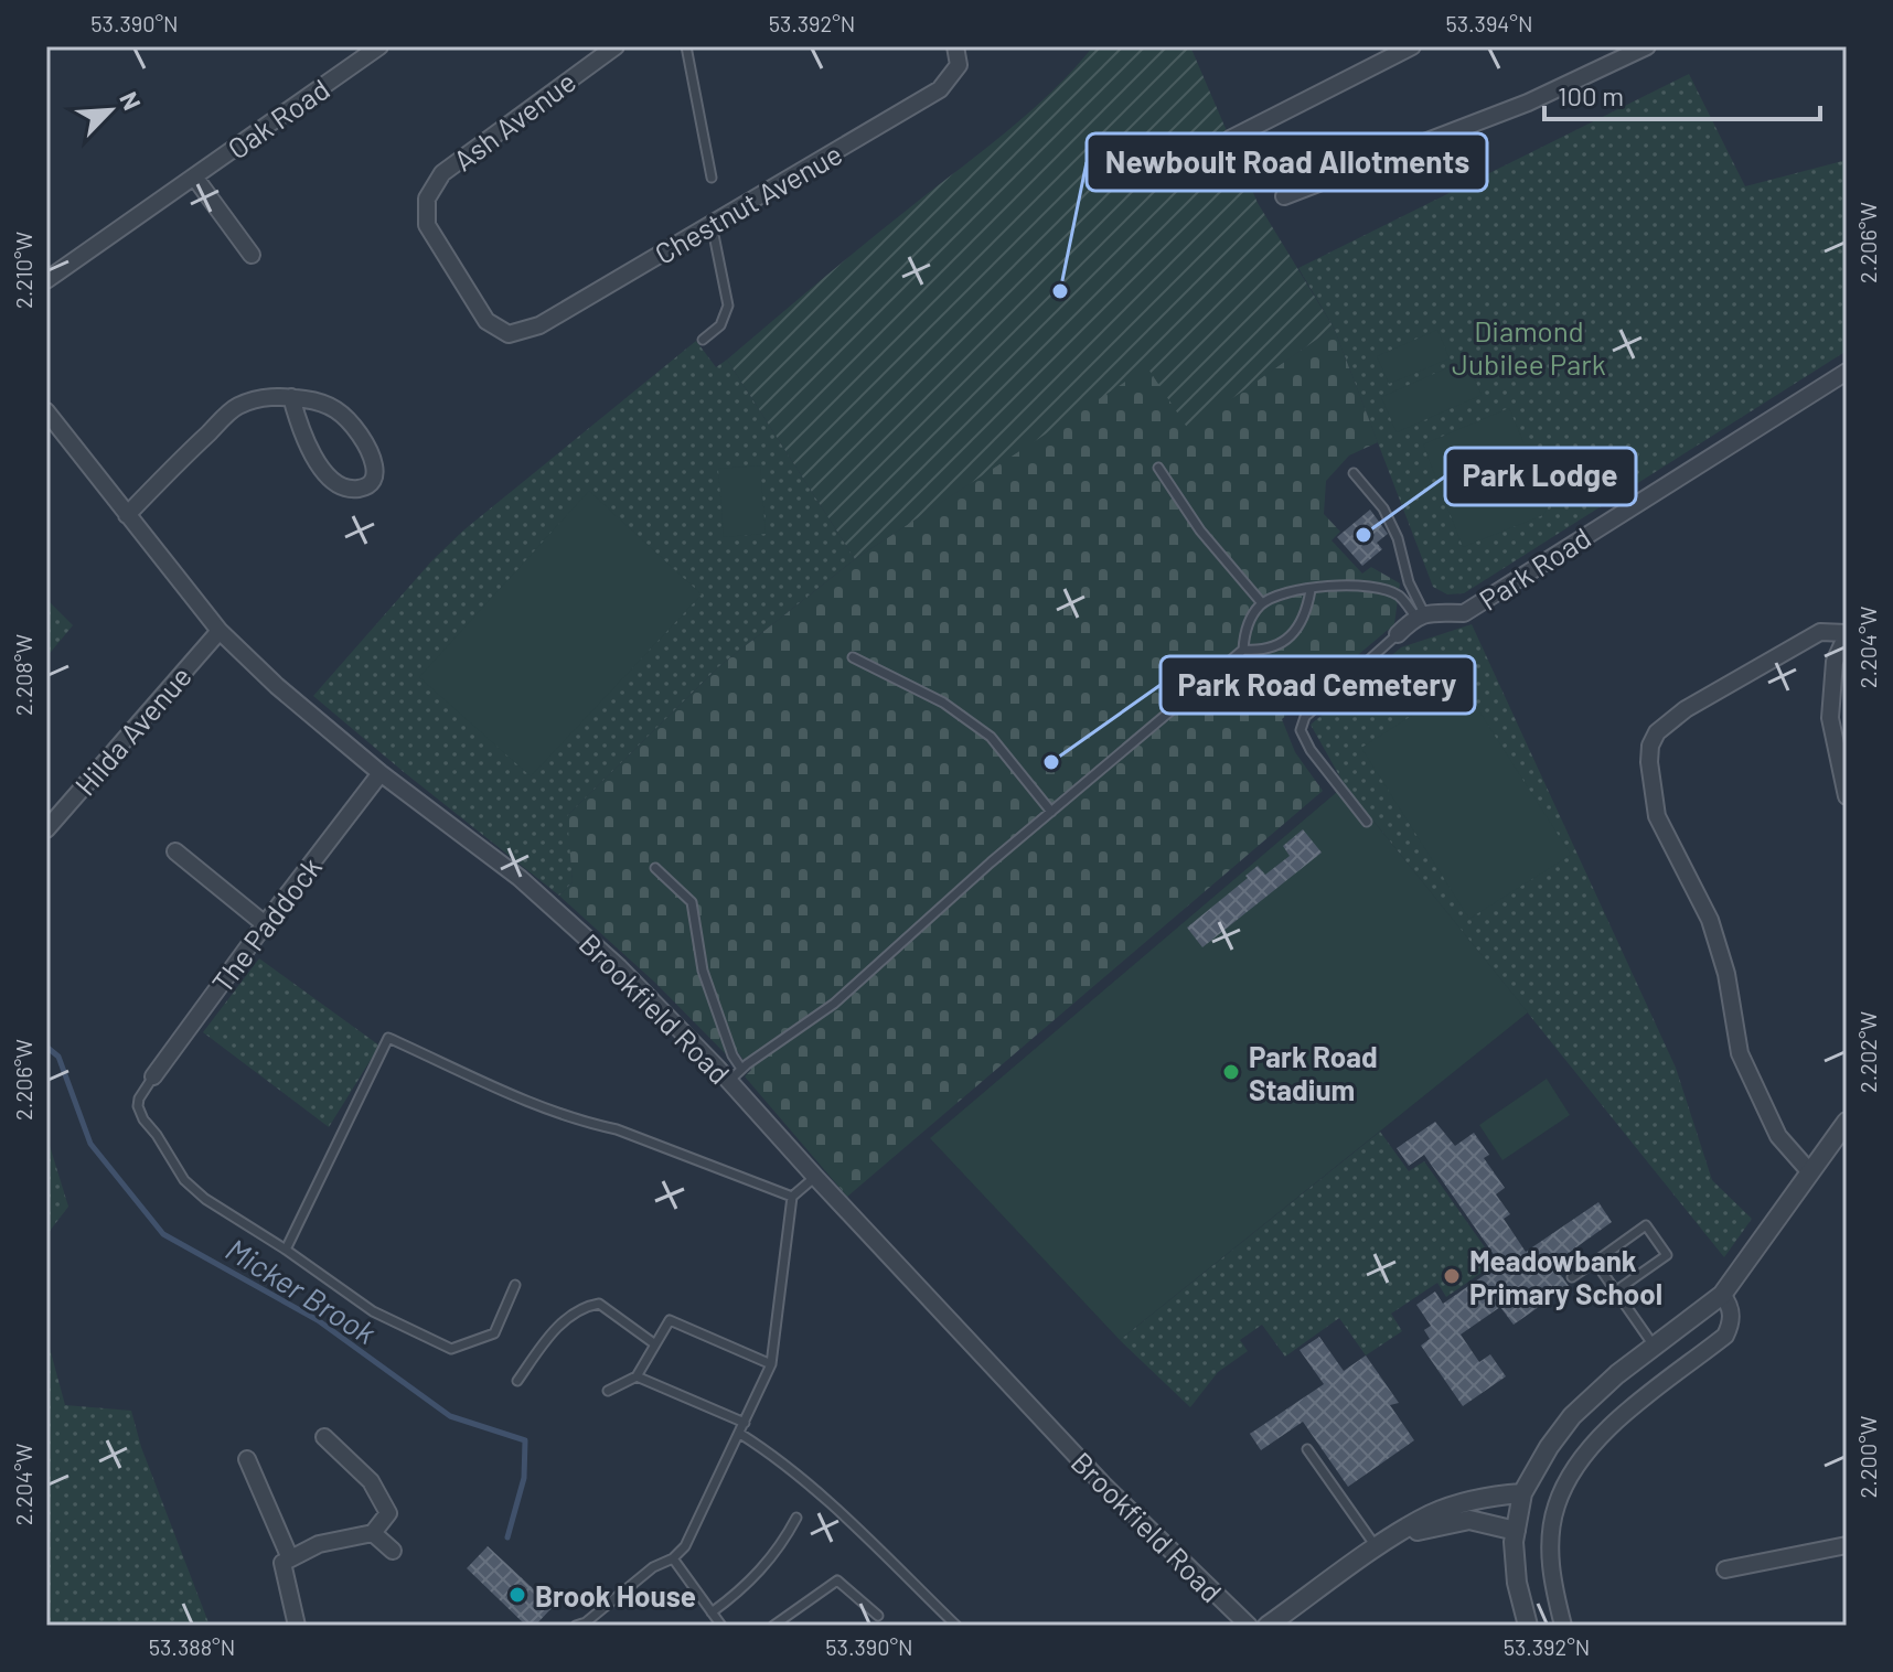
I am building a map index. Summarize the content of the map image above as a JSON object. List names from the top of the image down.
{
  "streets": {
    "street": [
      "Oak Road",
      "Ash Avenue",
      "Chestnut Avenue",
      "Park Road",
      "Hilda Avenue",
      "The Paddock",
      "Brookfield Road"
    ]
  },
  "crossings": [
    ["Ash Avenue", "Chestnut Avenue"],
    ["Hilda Avenue", "Brookfield Road"],
    ["The Paddock", "Brookfield Road"]
  ],
  "water": ["Micker Brook"],
  "parks": ["Diamond Jubilee Park"],
  "places": [
    "Newboult Road Allotments",
    "Park Lodge",
    "Park Road Cemetery",
    "Park Road Stadium",
    "Meadowbank Primary School",
    "Brook House"
  ],
  "scale_bar": "100 m",
  "north": "top right",
  "coordinates": [
    "53.390°N",
    "53.392°N",
    "53.394°N",
    "2.206°W",
    "2.210°W",
    "2.204°W",
    "2.208°W",
    "2.202°W",
    "2.200°W",
    "53.388°N"
  ]
}
